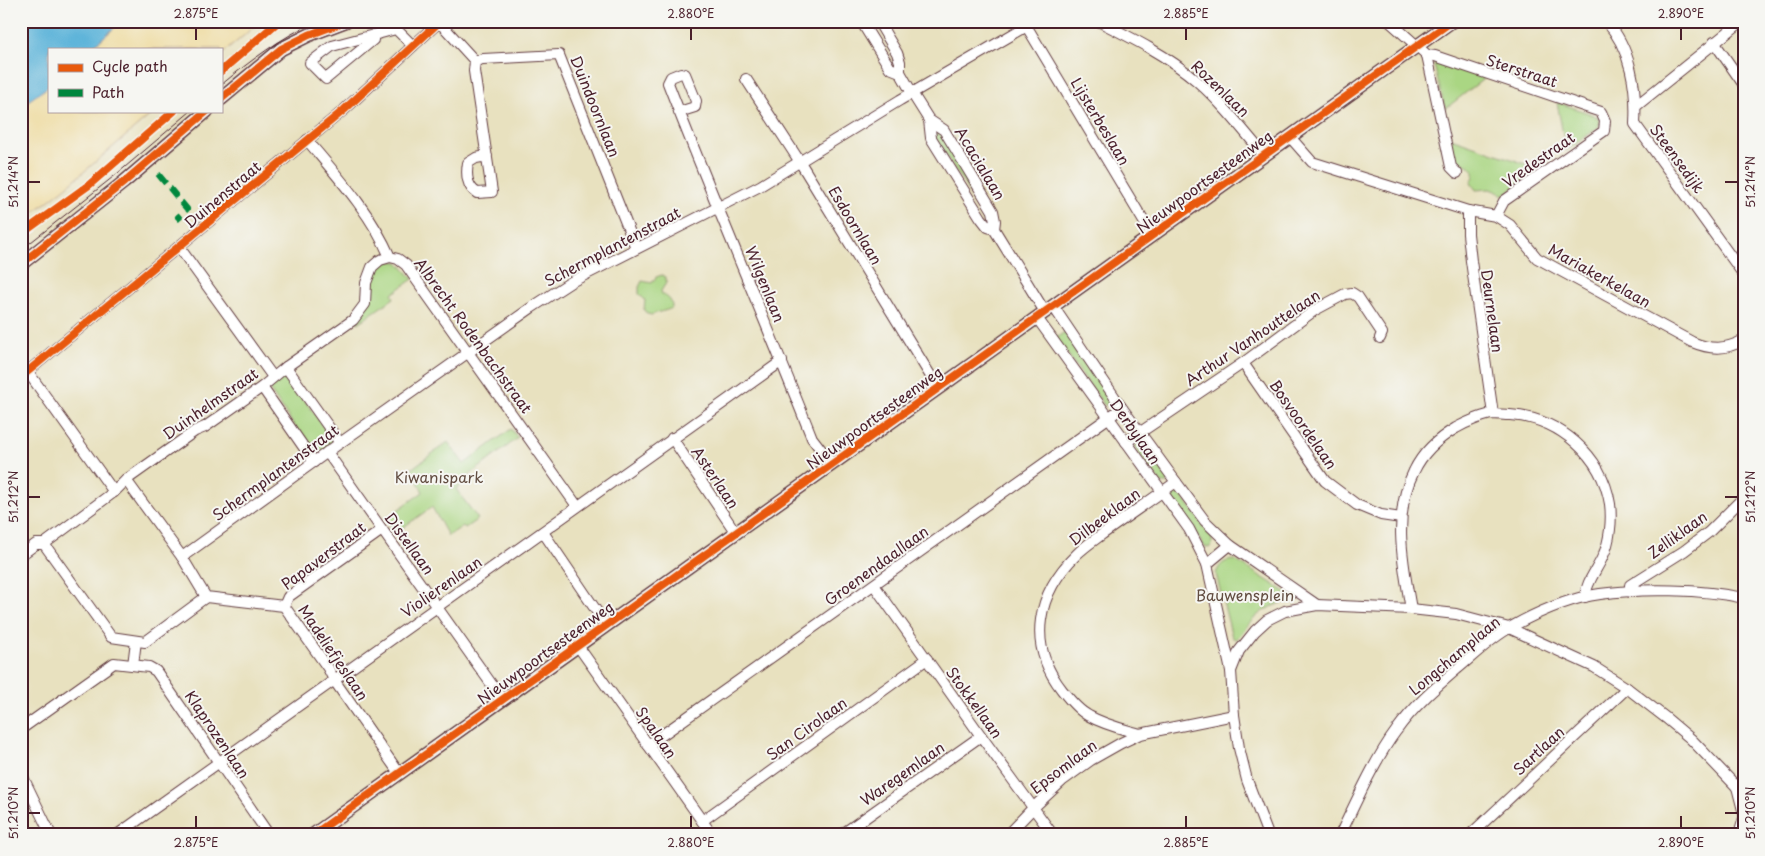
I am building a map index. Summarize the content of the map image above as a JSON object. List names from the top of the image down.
{
  "streets": {
    "main road": ["Nieuwpoortsesteenweg"],
    "street": [
      "Sterstraat",
      "Rozenlaan",
      "Duindoornlaan",
      "Lijsterbeslaan",
      "Steensedijk",
      "Vredestraat",
      "Acacialaan",
      "Duinenstraat",
      "Esdoornlaan",
      "Schermplantenstraat",
      "Mariakerkelaan",
      "Wilgenlaan",
      "Deurnelaan",
      "Albrecht Rodenbachstraat",
      "Arthur Vanhouttelaan",
      "Duinhelmstraat",
      "Bosvoordelaan",
      "Derbylaan",
      "Asterlaan",
      "Dilbeeklaan",
      "Zelliklaan",
      "Distellaan",
      "Papaverstraat",
      "Groenendaallaan",
      "Violierenlaan",
      "Madeliefjeslaan",
      "Longchamplaan",
      "Stokkellaan",
      "San Cirolaan",
      "Spalaan",
      "Klaprozenlaan",
      "Sartlaan",
      "Epsomlaan",
      "Waregemlaan"
    ]
  },
  "crossings": [
    ["Sterstraat", "Vredestraat"],
    ["Sterstraat", "Nieuwpoortsesteenweg"],
    ["Rozenlaan", "Nieuwpoortsesteenweg"],
    ["Duindoornlaan", "Schermplantenstraat"],
    ["Lijsterbeslaan", "Nieuwpoortsesteenweg"],
    ["Lijsterbeslaan", "Schermplantenstraat"],
    ["Vredestraat", "Mariakerkelaan"],
    ["Acacialaan", "Nieuwpoortsesteenweg"],
    ["Acacialaan", "Schermplantenstraat"],
    ["Acacialaan", "Derbylaan"],
    ["Nieuwpoortsesteenweg", "Esdoornlaan"],
    ["Nieuwpoortsesteenweg", "Mariakerkelaan"],
    ["Nieuwpoortsesteenweg", "Wilgenlaan"],
    ["Nieuwpoortsesteenweg", "Derbylaan"],
    ["Nieuwpoortsesteenweg", "Asterlaan"],
    ["Nieuwpoortsesteenweg", "Distellaan"],
    ["Nieuwpoortsesteenweg", "Madeliefjeslaan"],
    ["Nieuwpoortsesteenweg", "Spalaan"],
    ["Duinenstraat", "Albrecht Rodenbachstraat"],
    ["Esdoornlaan", "Schermplantenstraat"],
    ["Schermplantenstraat", "Wilgenlaan"],
    ["Schermplantenstraat", "Albrecht Rodenbachstraat"],
    ["Schermplantenstraat", "Distellaan"],
    ["Mariakerkelaan", "Deurnelaan"],
    ["Wilgenlaan", "Violierenlaan"],
    ["Albrecht Rodenbachstraat", "Duinhelmstraat"],
    ["Albrecht Rodenbachstraat", "Violierenlaan"],
    ["Arthur Vanhouttelaan", "Bosvoordelaan"],
    ["Arthur Vanhouttelaan", "Derbylaan"],
    ["Derbylaan", "Dilbeeklaan"],
    ["Derbylaan", "Groenendaallaan"],
    ["Asterlaan", "Violierenlaan"],
    ["Dilbeeklaan", "Epsomlaan"],
    ["Zelliklaan", "Longchamplaan"],
    ["Distellaan", "Papaverstraat"],
    ["Distellaan", "Violierenlaan"],
    ["Papaverstraat", "Madeliefjeslaan"],
    ["Groenendaallaan", "Stokkellaan"],
    ["Groenendaallaan", "Spalaan"],
    ["Violierenlaan", "Madeliefjeslaan"],
    ["Violierenlaan", "Klaprozenlaan"],
    ["Stokkellaan", "San Cirolaan"],
    ["Stokkellaan", "Epsomlaan"],
    ["Stokkellaan", "Waregemlaan"],
    ["San Cirolaan", "Spalaan"]
  ],
  "parks": ["Kiwanispark", "Bauwensplein"],
  "legend": ["Cycle path", "Path"],
  "coordinates": [
    "2.875°E",
    "2.880°E",
    "2.885°E",
    "2.890°E",
    "51.214°N",
    "51.212°N",
    "51.210°N"
  ]
}
